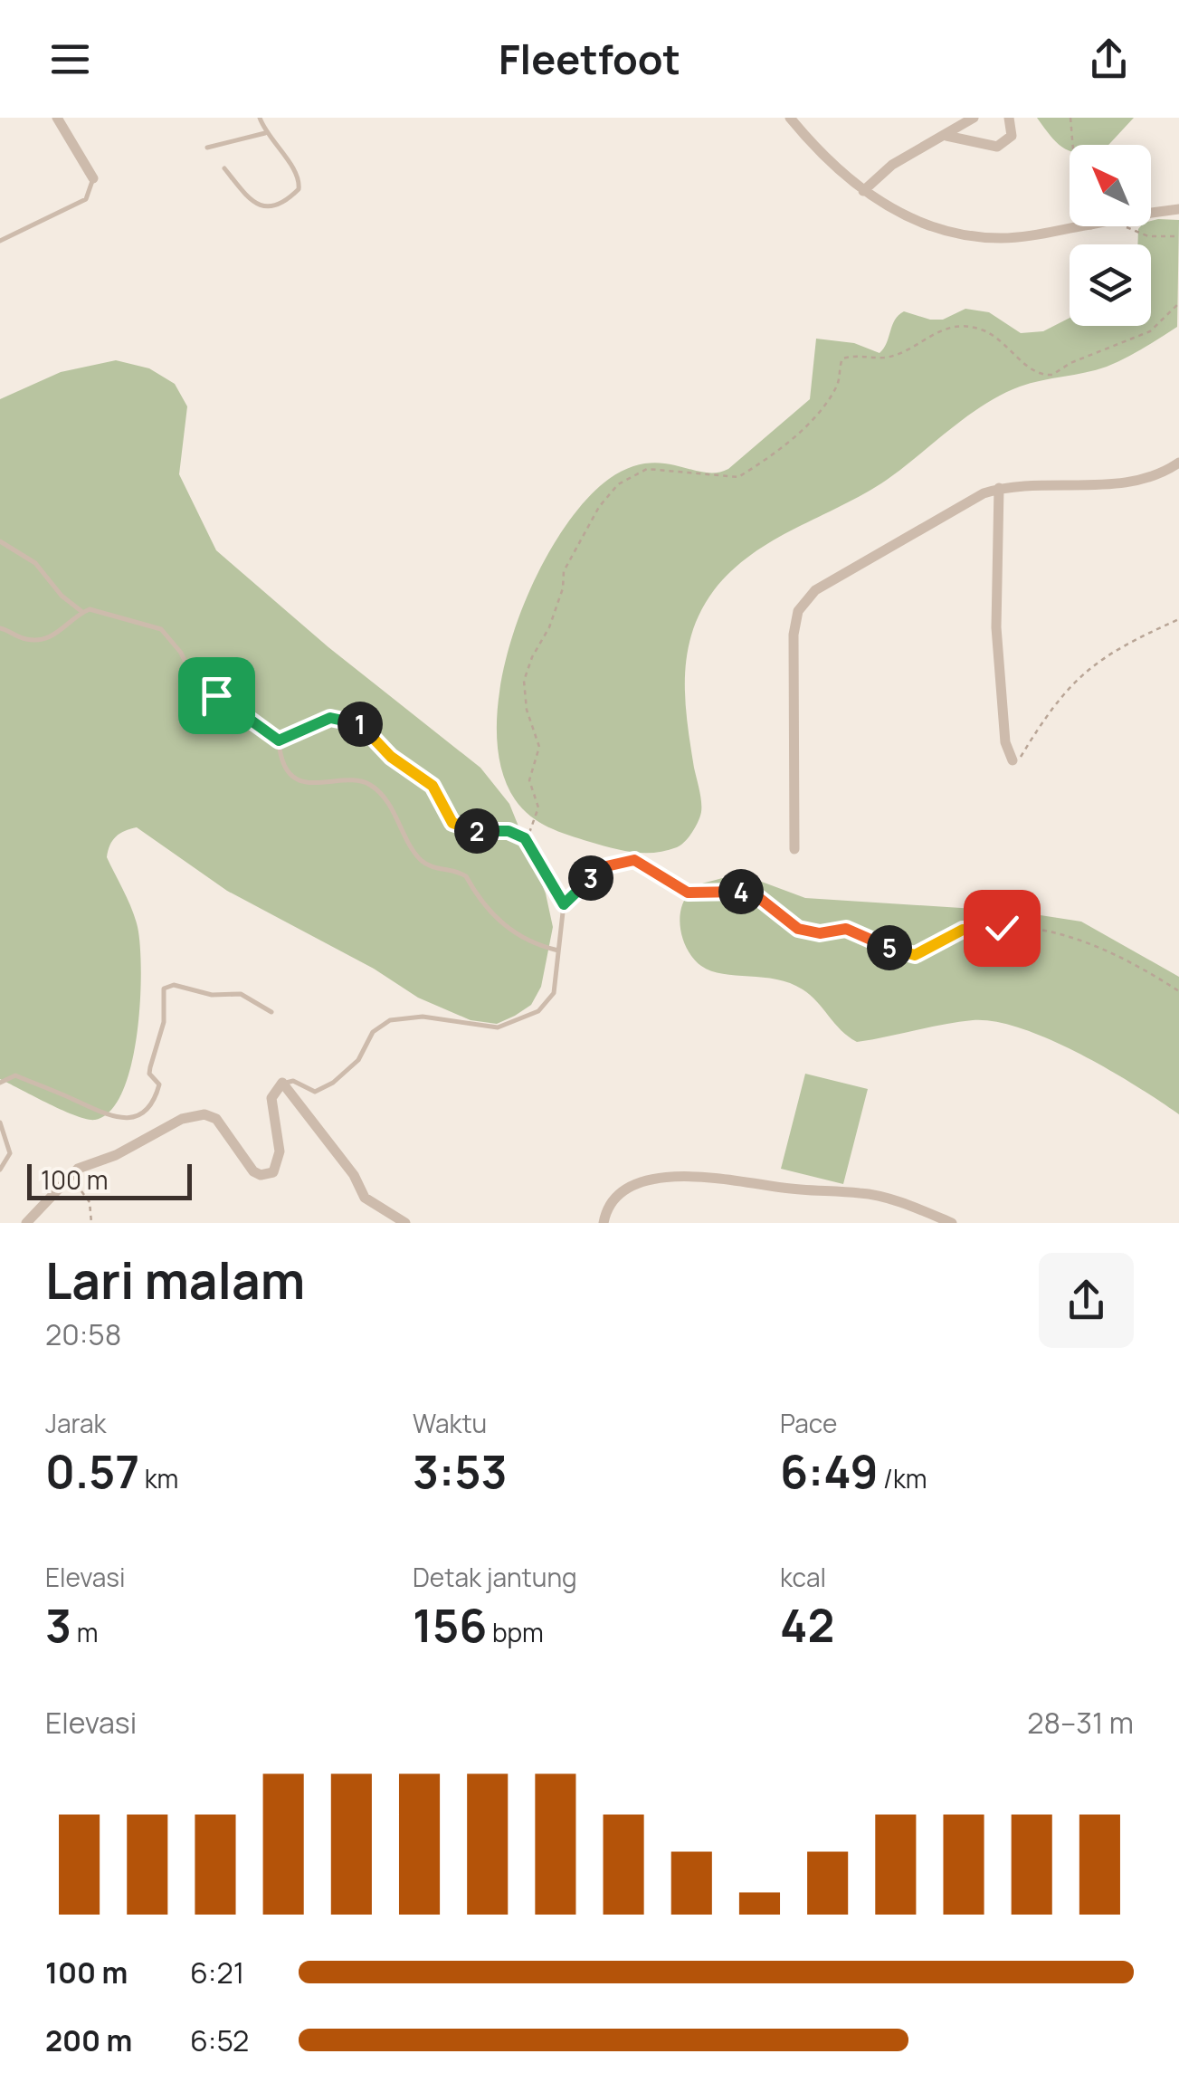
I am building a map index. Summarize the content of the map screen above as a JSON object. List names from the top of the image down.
{
  "scale_bar": "100 m",
  "north": "top left",
  "page": {
    "header": "Fleetfoot",
    "pins": [
      "1",
      "2",
      "3",
      "4",
      "5"
    ],
    "scale": "100 m",
    "heading": ["Lari malam", "20:58"],
    "stats": [
      ["Jarak", "0.57 km"],
      ["Waktu", "3:53"],
      ["Pace", "6:49 /km"],
      ["Elevasi", "3 m"],
      ["Detak jantung", "156 bpm"],
      ["kcal", "42"]
    ],
    "chart": ["Elevasi", "28–31 m"],
    "list": [
      {
        "name": "100 m",
        "note": "6:21"
      },
      {
        "name": "200 m",
        "note": "6:52"
      }
    ]
  }
}
